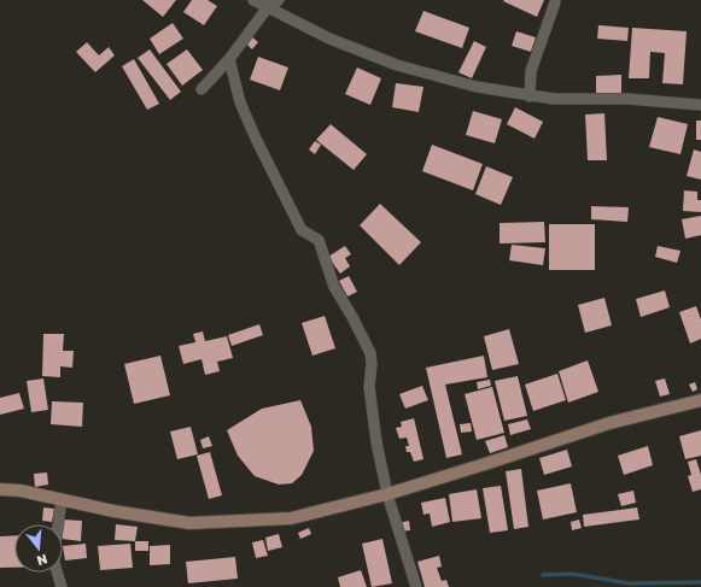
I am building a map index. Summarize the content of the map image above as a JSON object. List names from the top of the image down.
{
  "north": "bottom"
}
